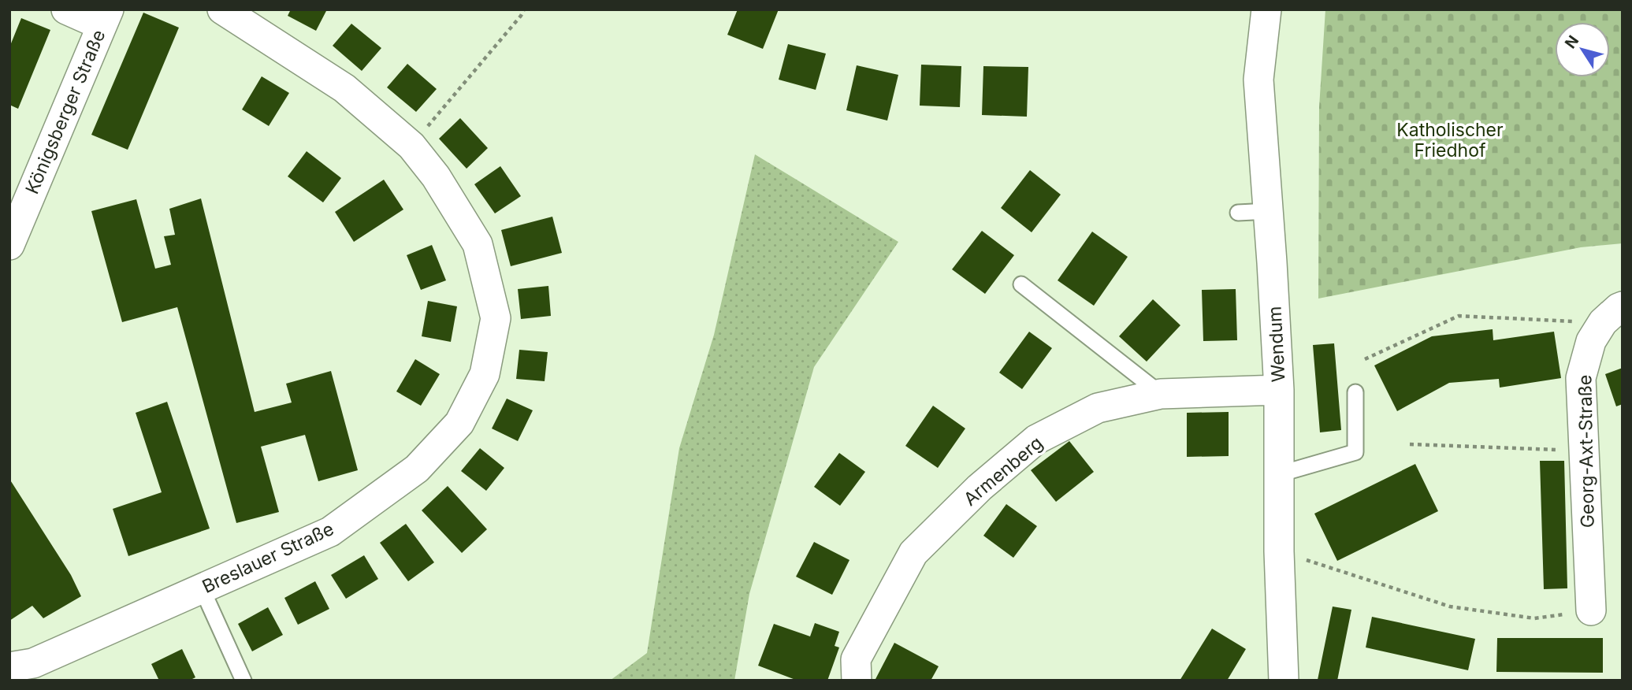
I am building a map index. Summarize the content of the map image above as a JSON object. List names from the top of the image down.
{
  "streets": {
    "street": [
      "Königsberger Straße",
      "Wendum",
      "Georg-Axt-Straße",
      "Armenberg",
      "Breslauer Straße"
    ]
  },
  "crossings": [
    ["Wendum", "Armenberg"]
  ],
  "parks": ["Katholischer Friedhof"],
  "north": "top left"
}
